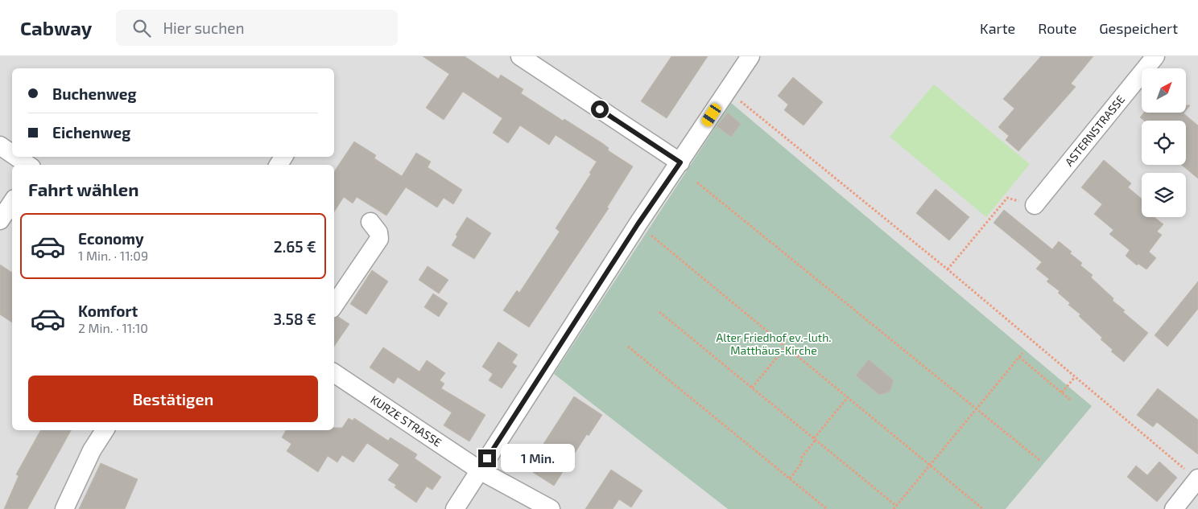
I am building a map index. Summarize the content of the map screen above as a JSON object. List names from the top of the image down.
{
  "streets": {
    "street": ["ASTERNSTRASSE", "KURZE STRASSE"]
  },
  "parks": ["Alter Friedhof ev.-luth. Matthäus-Kirche"],
  "north": "top right",
  "page": {
    "header": "Cabway",
    "search": "Hier suchen",
    "nav": ["Karte", "Route", "Gespeichert"],
    "banner": ["Buchenweg", "Eichenweg"],
    "heading": "Fahrt wählen",
    "list": [
      {
        "name": "Economy",
        "note": "1 Min. · 11:09",
        "value": "2.65 €"
      },
      {
        "name": "Komfort",
        "note": "2 Min. · 11:10",
        "value": "3.58 €"
      }
    ],
    "buttons": "Bestätigen",
    "bubble": "1 Min."
  }
}
